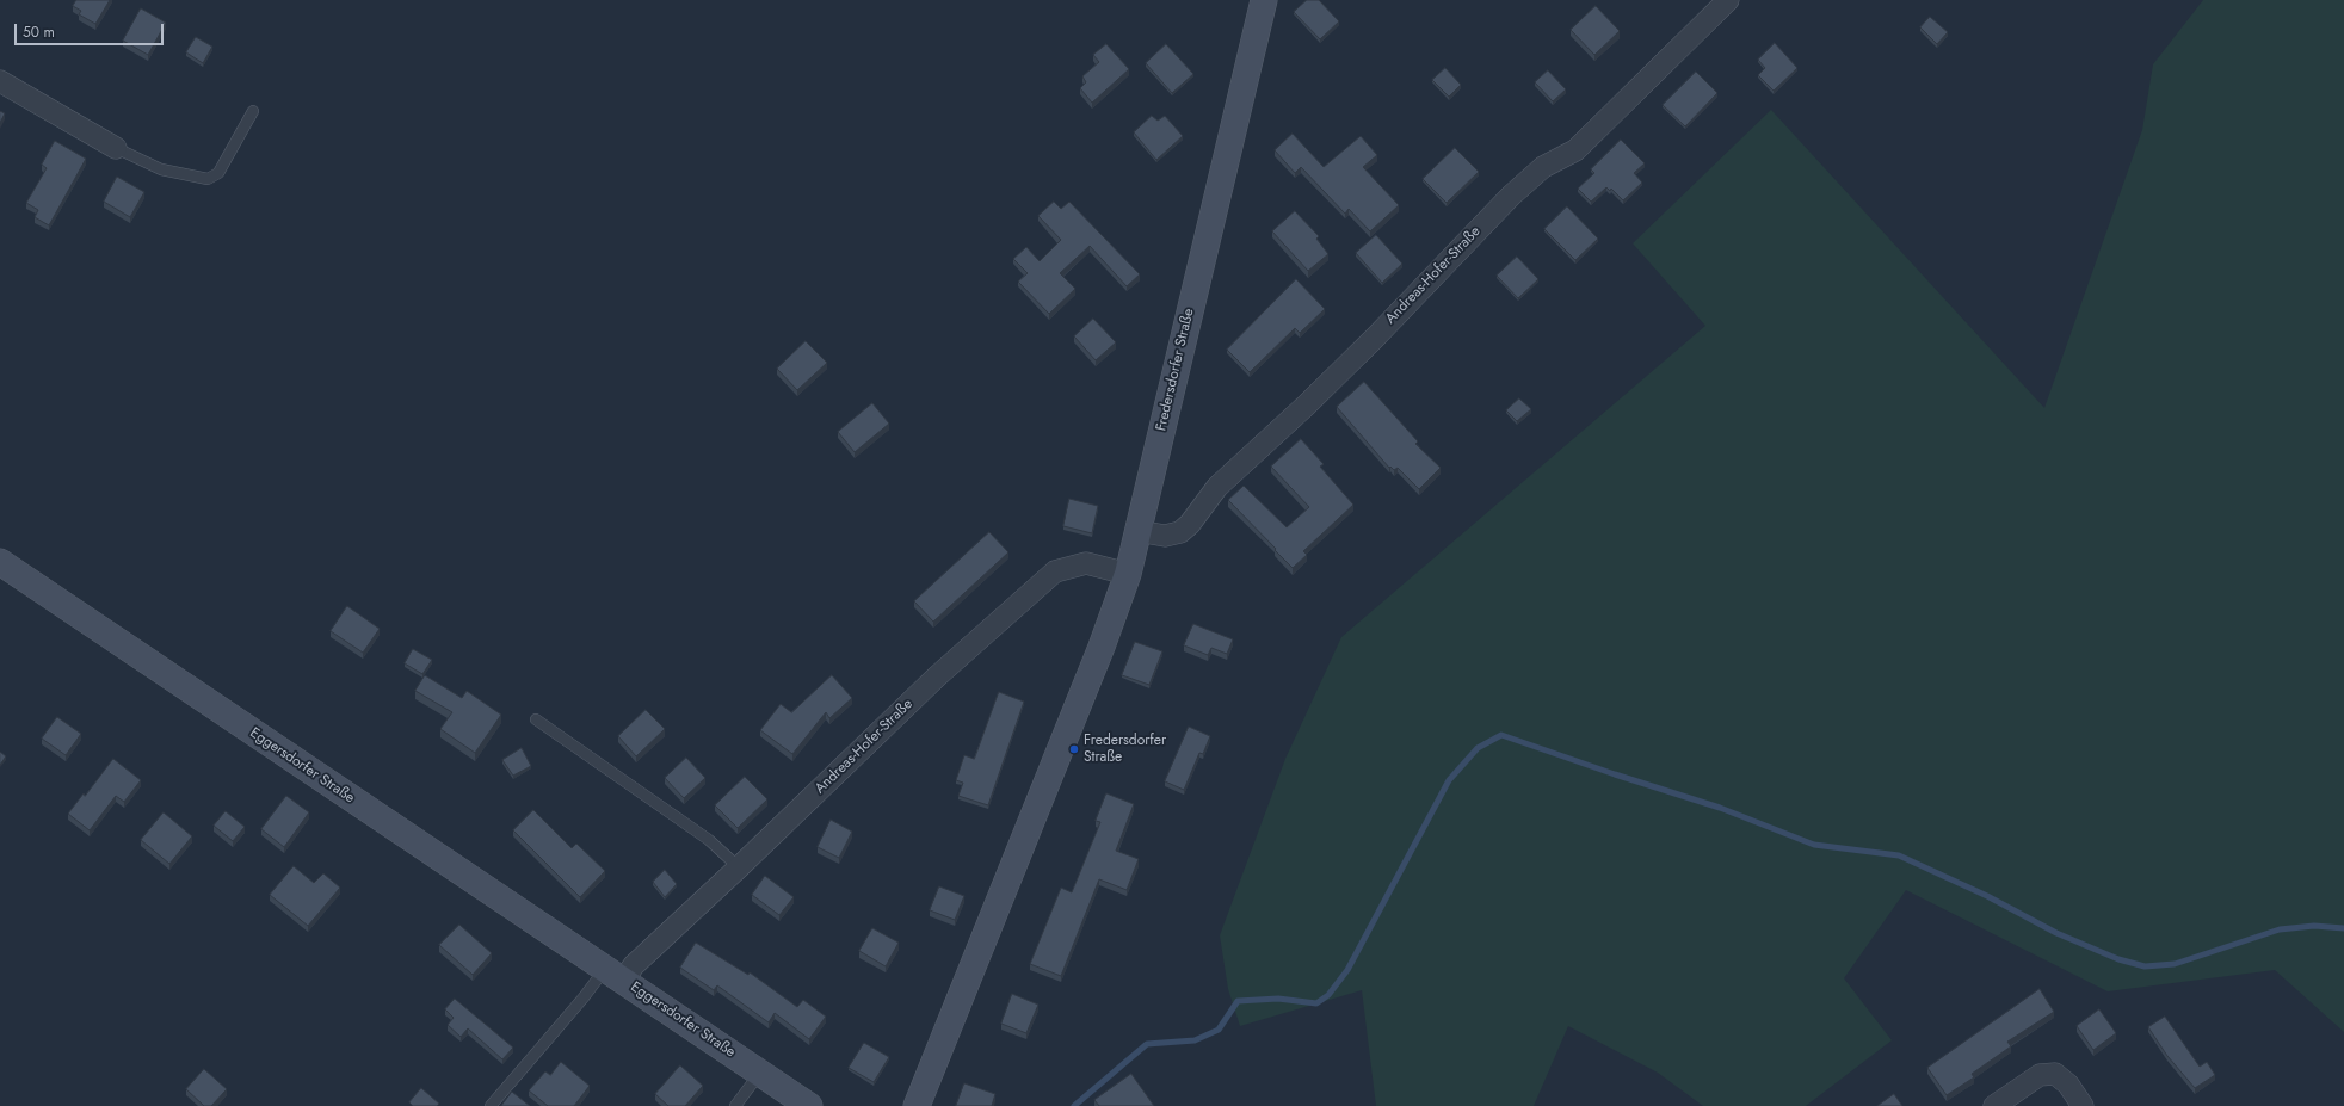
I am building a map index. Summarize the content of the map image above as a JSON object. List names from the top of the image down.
{
  "streets": {
    "street": ["Andreas-Hofer-Straße", "Fredersdorfer Straße", "Eggersdorfer Straße"]
  },
  "crossings": [
    ["Andreas-Hofer-Straße", "Fredersdorfer Straße"],
    ["Andreas-Hofer-Straße", "Eggersdorfer Straße"]
  ],
  "places": ["Fredersdorfer Straße"],
  "scale_bar": "50 m"
}
